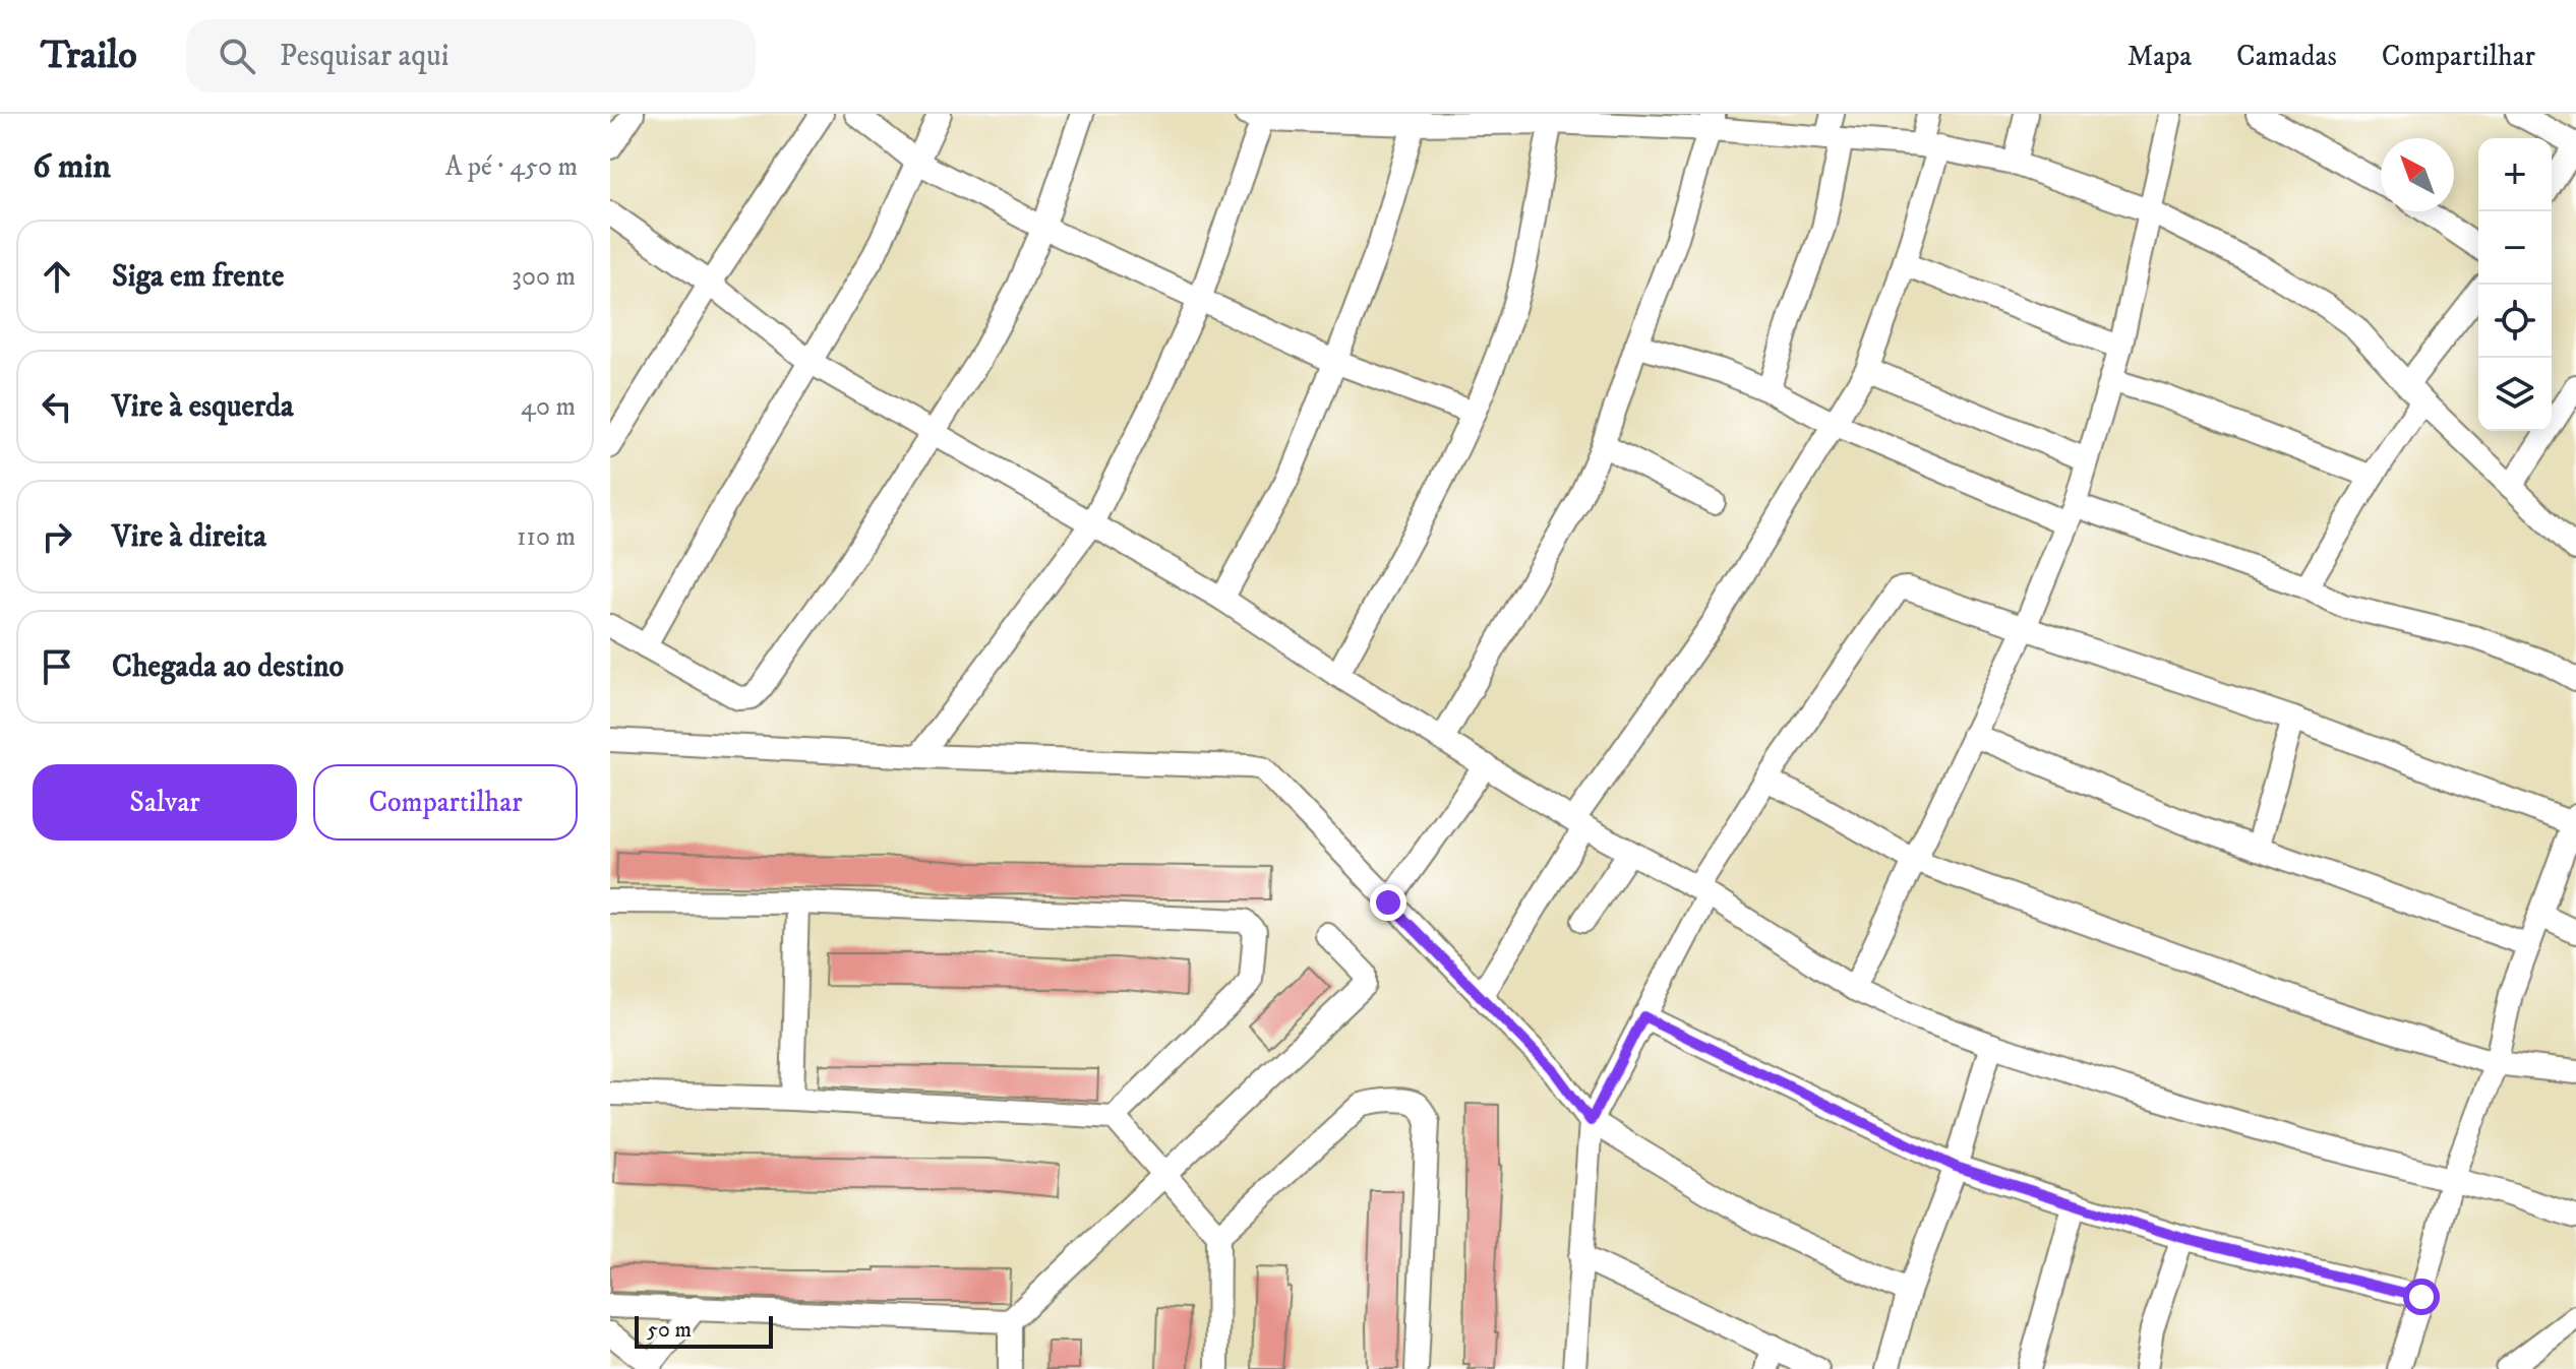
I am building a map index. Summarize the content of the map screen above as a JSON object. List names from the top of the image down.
{
  "scale_bar": "50 m",
  "north": "top left",
  "page": {
    "header": "Trailo",
    "search": "Pesquisar aqui",
    "nav": ["Mapa", "Camadas", "Compartilhar"],
    "heading": ["6 min", "A pé · 450 m"],
    "map_buttons": ["+", "−"],
    "list": [
      ["Siga em frente", "300 m"],
      ["Vire à esquerda", "40 m"],
      ["Vire à direita", "110 m"],
      "Chegada ao destino"
    ],
    "buttons": ["Salvar", "Compartilhar"],
    "scale": "50 m"
  }
}
